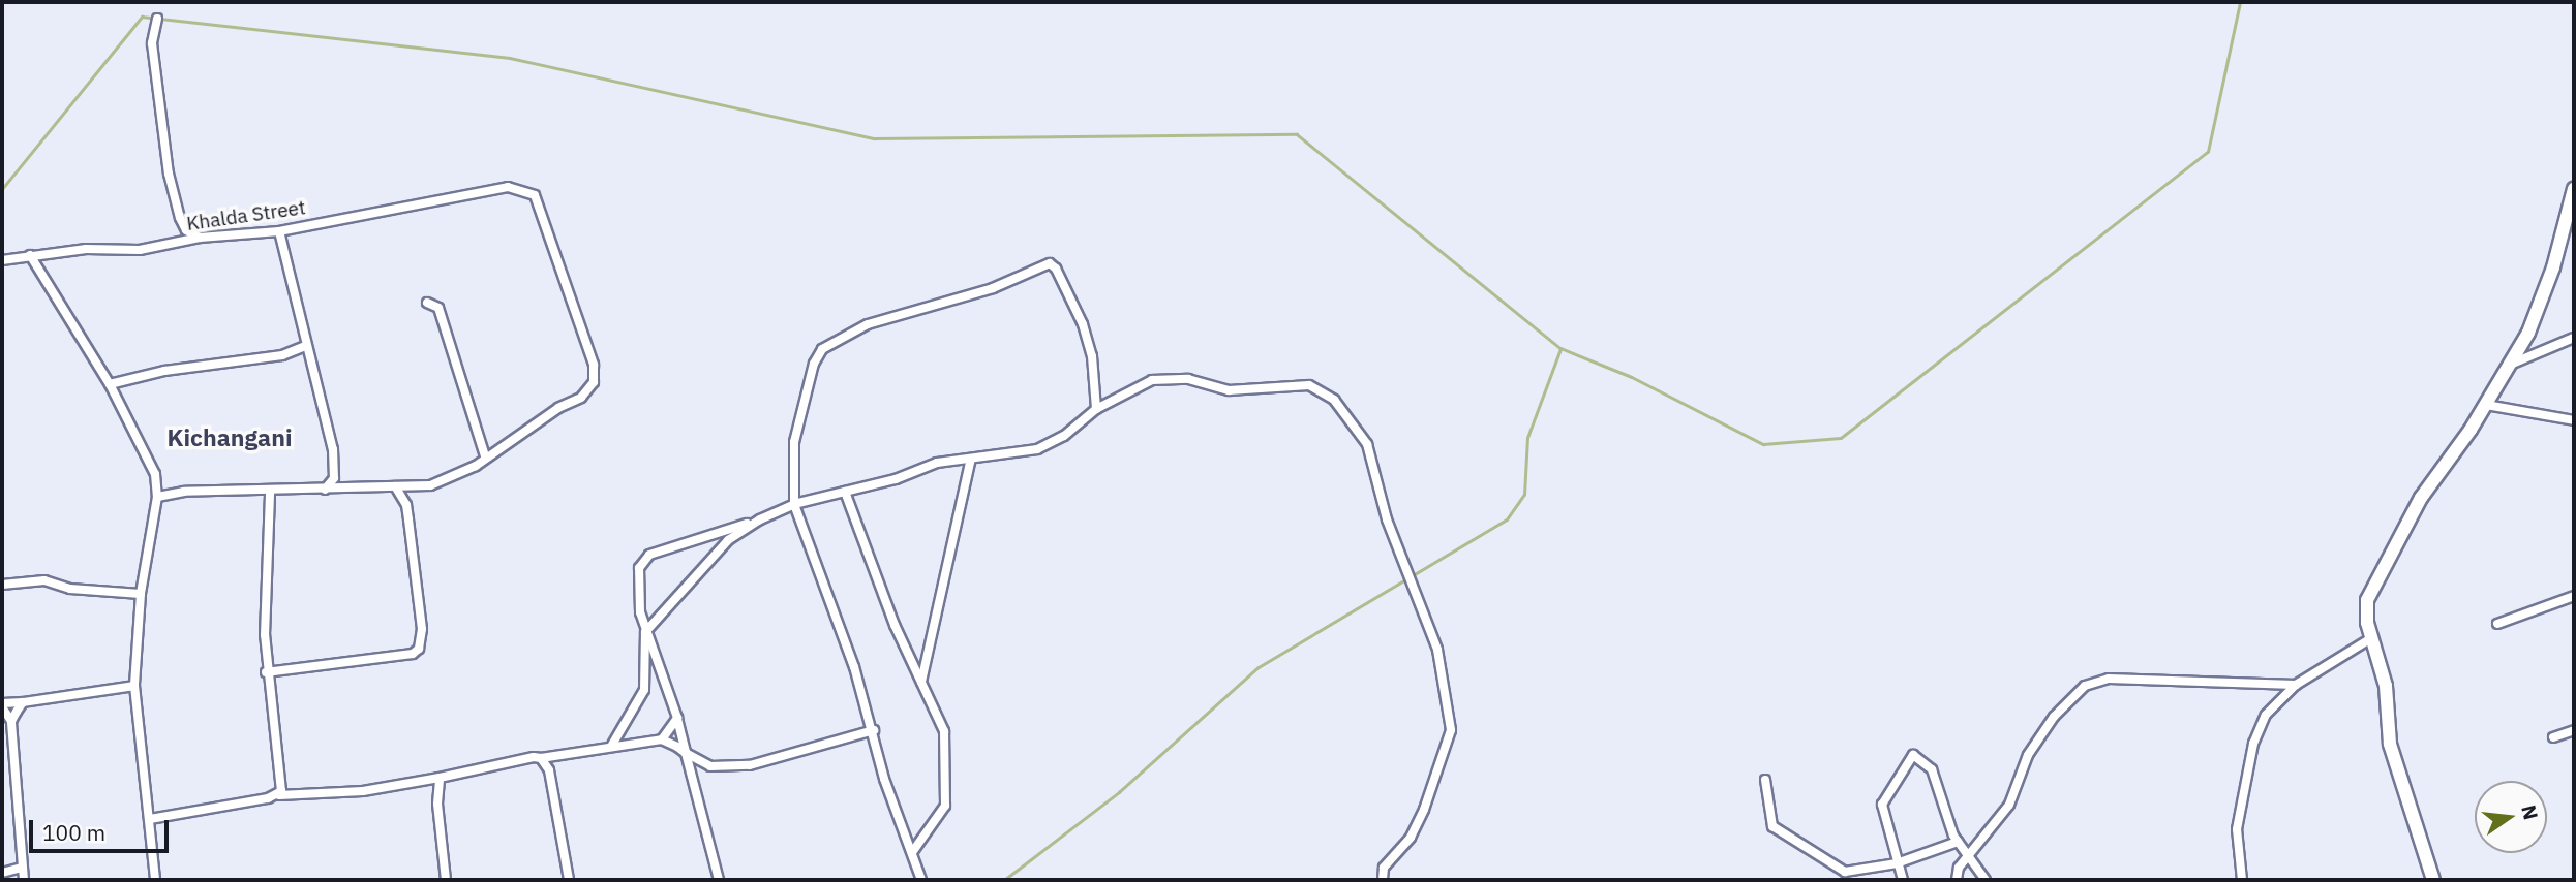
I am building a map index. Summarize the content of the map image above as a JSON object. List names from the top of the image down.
{
  "streets": {
    "street": ["Khalda Street"]
  },
  "districts": ["Kichangani"],
  "scale_bar": "100 m",
  "north": "right"
}
